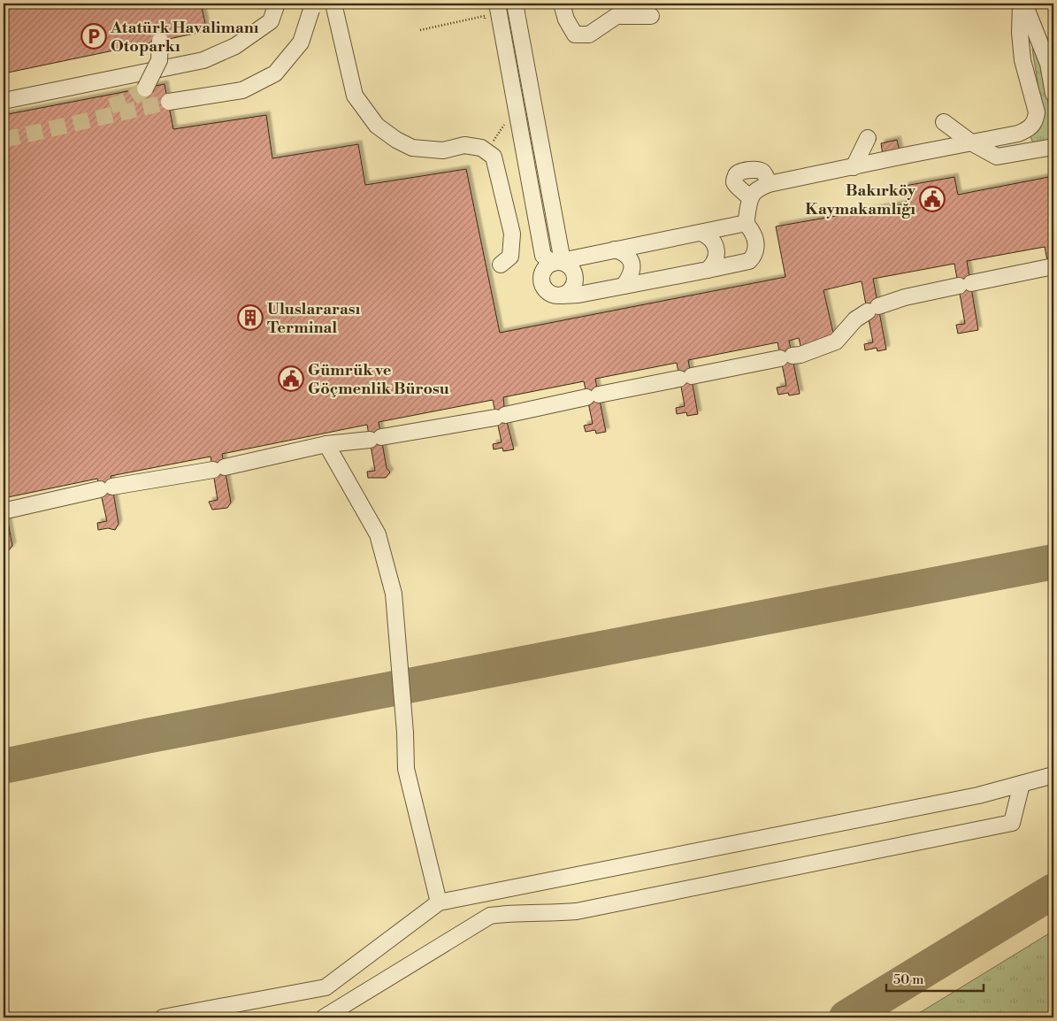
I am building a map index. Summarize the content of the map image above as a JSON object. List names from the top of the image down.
{
  "places": {
    "parking": ["Atatürk Havalimanı Otoparkı"],
    "public building": ["Bakırköy Kaymakamlığı", "Gümrük ve Göçmenlik Bürosu"],
    "building": ["Uluslararası Terminal"]
  },
  "scale_bar": "50 m"
}
